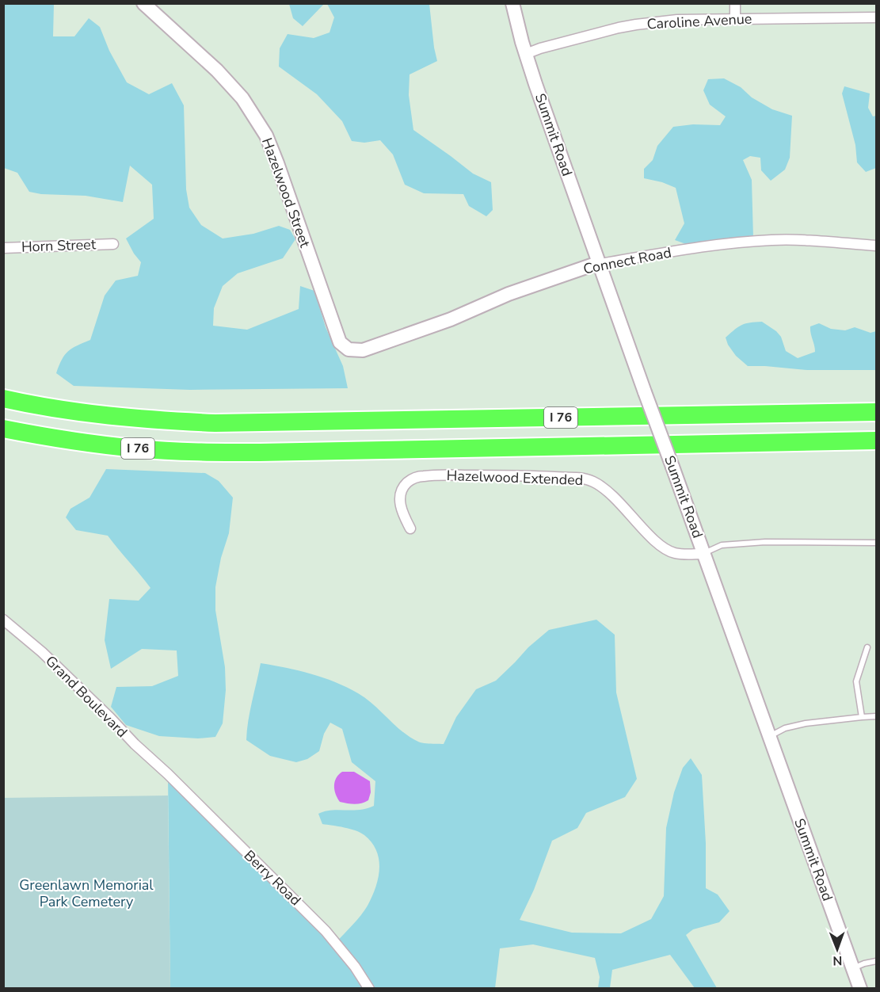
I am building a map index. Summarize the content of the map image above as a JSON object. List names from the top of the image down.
{
  "streets": {
    "highway": ["I 76"],
    "street": [
      "Caroline Avenue",
      "Summit Road",
      "Hazelwood Street",
      "Horn Street",
      "Connect Road",
      "Hazelwood Extended",
      "Grand Boulevard",
      "Berry Road"
    ]
  },
  "crossings": [
    ["Caroline Avenue", "Summit Road"],
    ["Summit Road", "Connect Road"],
    ["Summit Road", "Hazelwood Extended"],
    ["Hazelwood Street", "Connect Road"],
    ["Grand Boulevard", "Berry Road"]
  ],
  "parks": ["Greenlawn Memorial Park Cemetery"],
  "north": "bottom"
}
